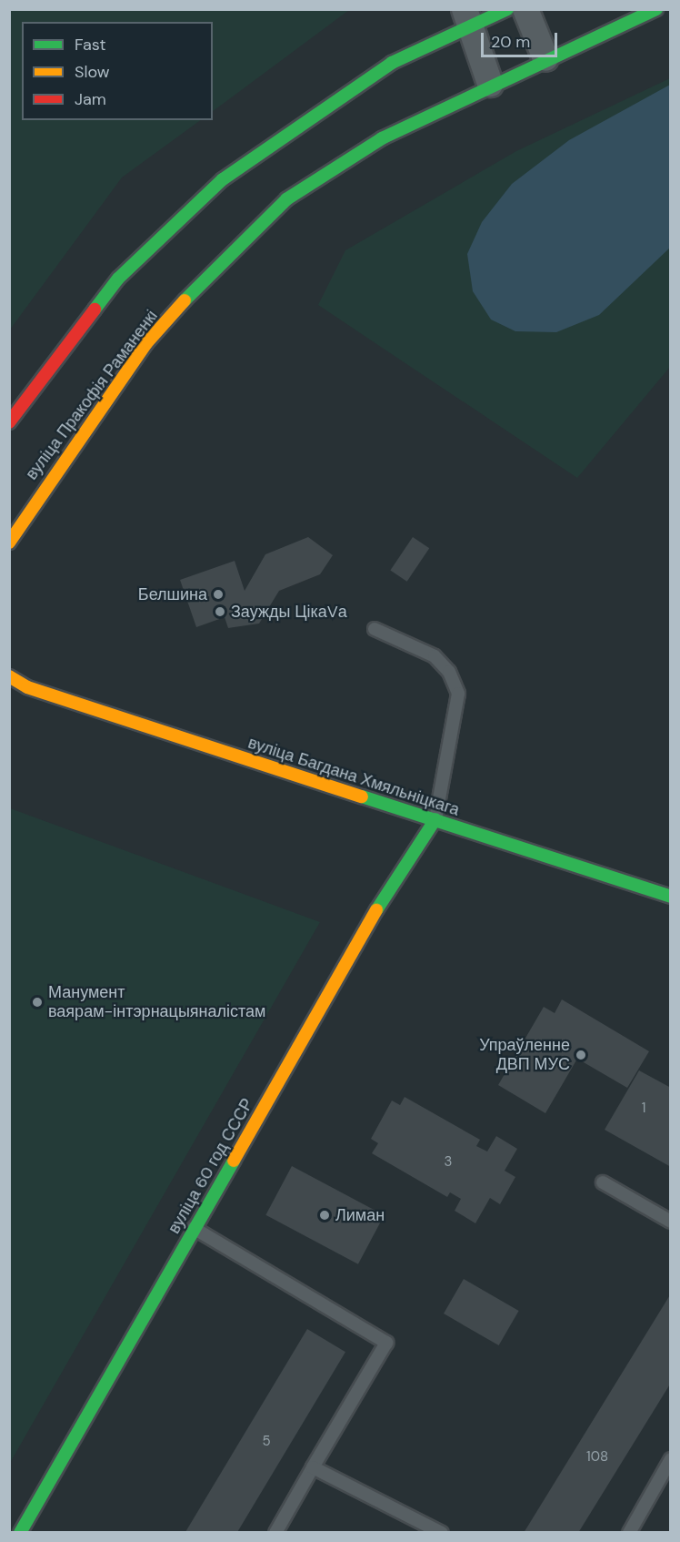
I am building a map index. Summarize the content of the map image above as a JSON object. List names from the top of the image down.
{
  "streets": {
    "street": ["вуліца Пракофія Раманенкі", "вуліца Багдана Хмяльніцкага", "вуліца 60 год СССР"]
  },
  "crossings": [
    ["вуліца Багдана Хмяльніцкага", "вуліца 60 год СССР"]
  ],
  "places": [
    "Белшина",
    "Заужды ЦікаVа",
    "Манумент ваярам-інтэрнацыяналістам",
    "Упраўленне ДВП МУС",
    "Лиман"
  ],
  "house_numbers": [
    "1",
    "3",
    "5",
    "108"
  ],
  "legend": ["Fast", "Slow", "Jam"],
  "scale_bar": "20 m"
}
